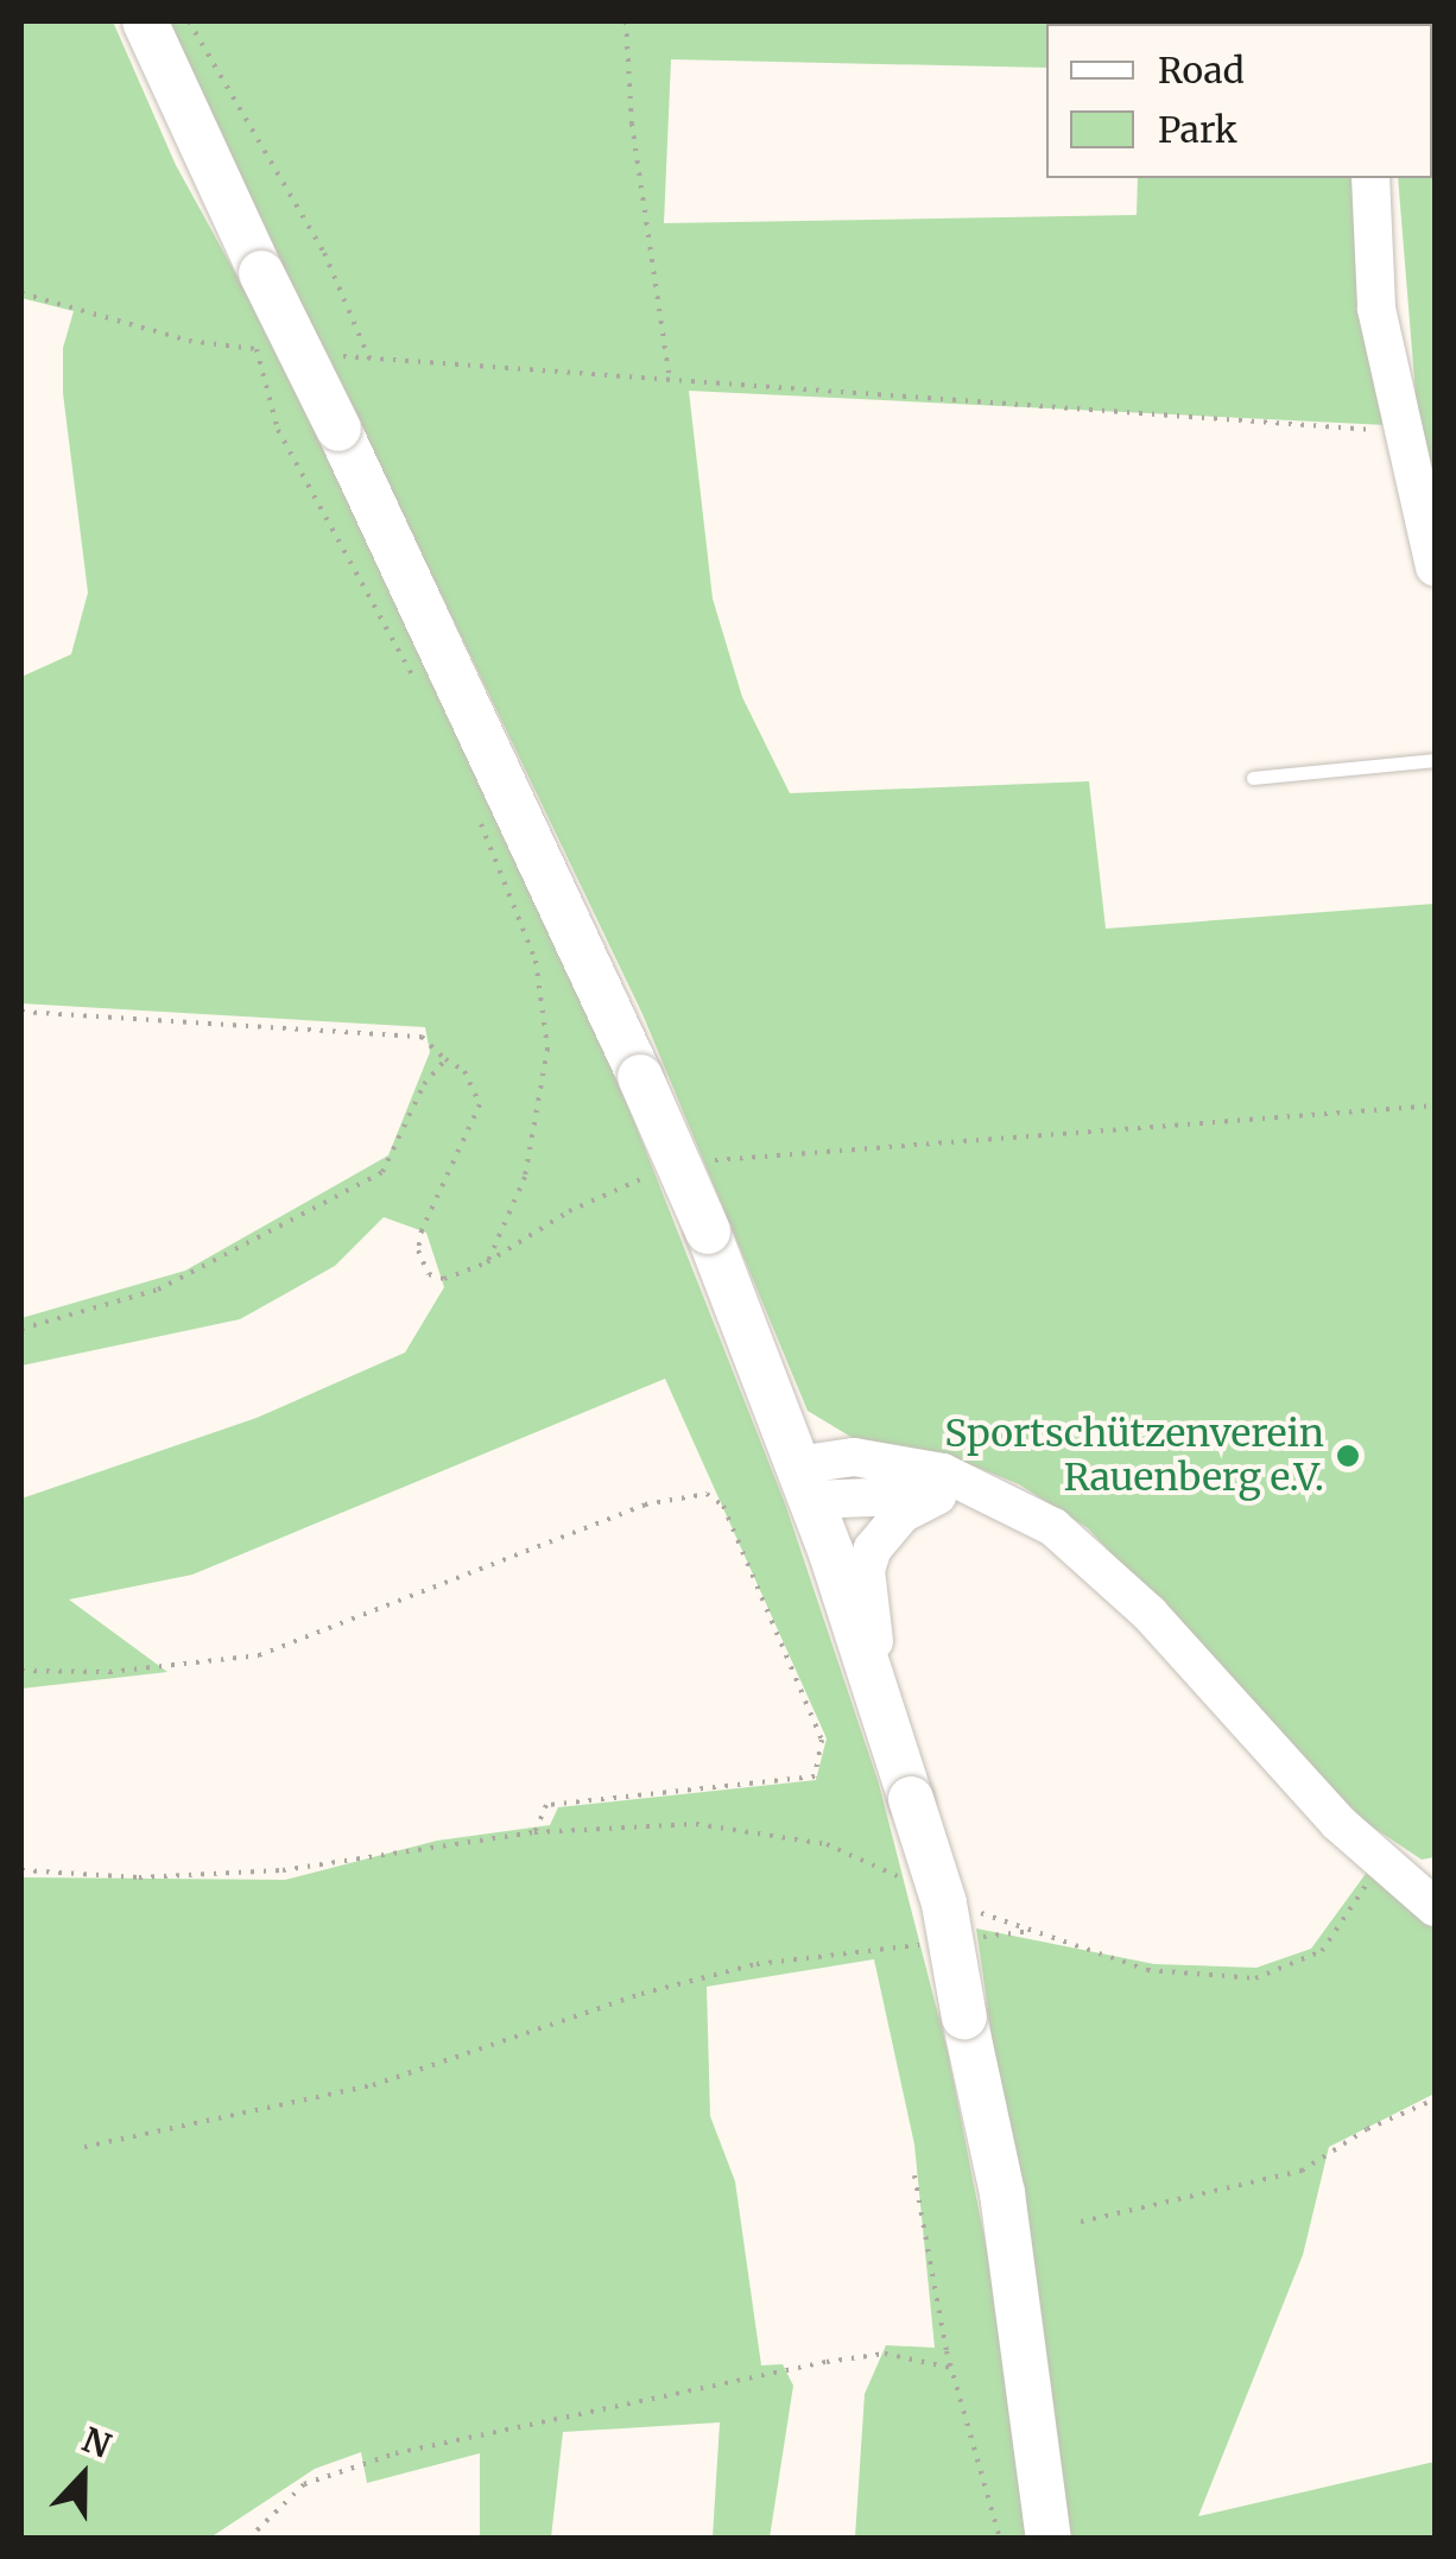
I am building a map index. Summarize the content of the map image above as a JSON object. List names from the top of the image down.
{
  "places": ["Sportschützenverein Rauenberg e.V."],
  "legend": ["Road", "Park"],
  "north": "top"
}
